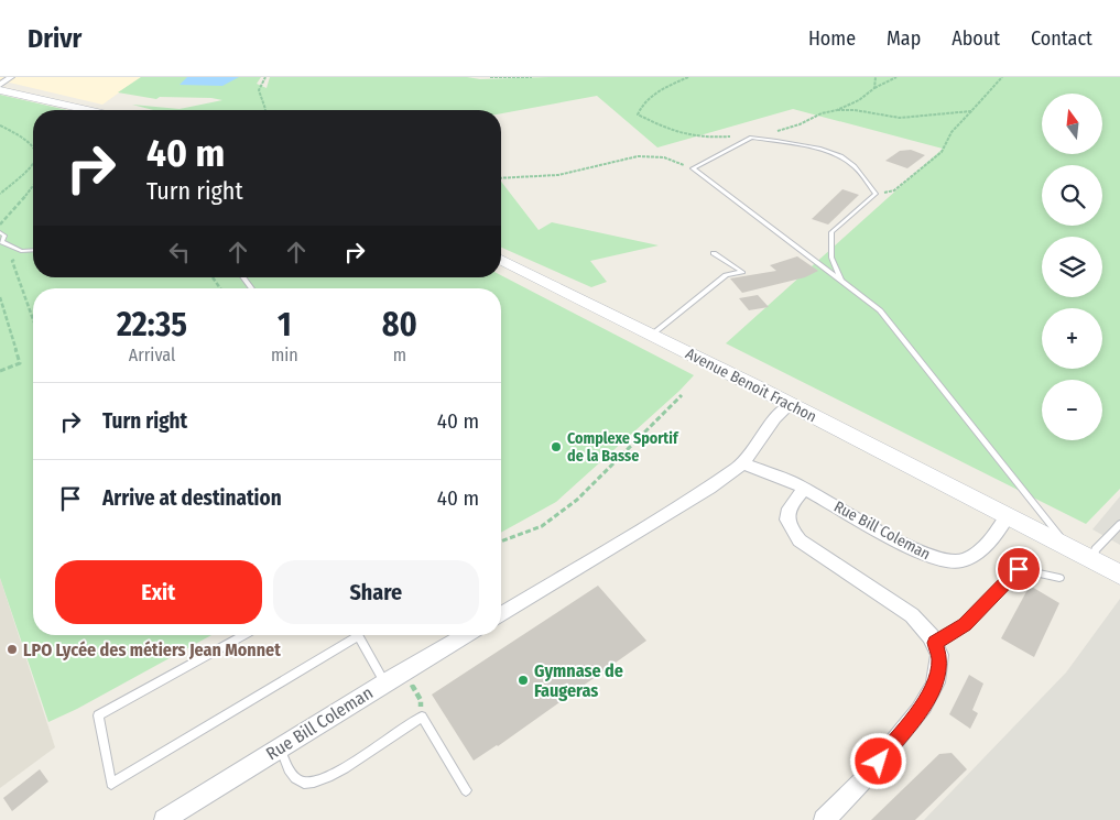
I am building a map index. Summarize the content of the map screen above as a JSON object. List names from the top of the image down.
{
  "streets": {
    "main road": ["Avenue Benoit Frachon"],
    "street": ["Rue Bill Coleman"]
  },
  "crossings": [
    ["Avenue Benoit Frachon", "Rue Bill Coleman"]
  ],
  "places": ["Complexe Sportif de la Basse", "LPO Lycée des métiers Jean Monnet", "Gymnase de Faugeras"],
  "north": "top",
  "page": {
    "header": "Drivr",
    "nav": [
      "Home",
      "Map",
      "About",
      "Contact"
    ],
    "map_buttons": ["+", "−"],
    "turn": ["40 m", "Turn right"],
    "eta": [
      "22:35",
      "Arrival",
      "1",
      "min",
      "80",
      "m"
    ],
    "list": [
      {
        "name": "Turn right",
        "value": "40 m"
      },
      {
        "name": "Arrive at destination",
        "value": "40 m"
      }
    ],
    "buttons": ["Exit", "Share"]
  }
}
